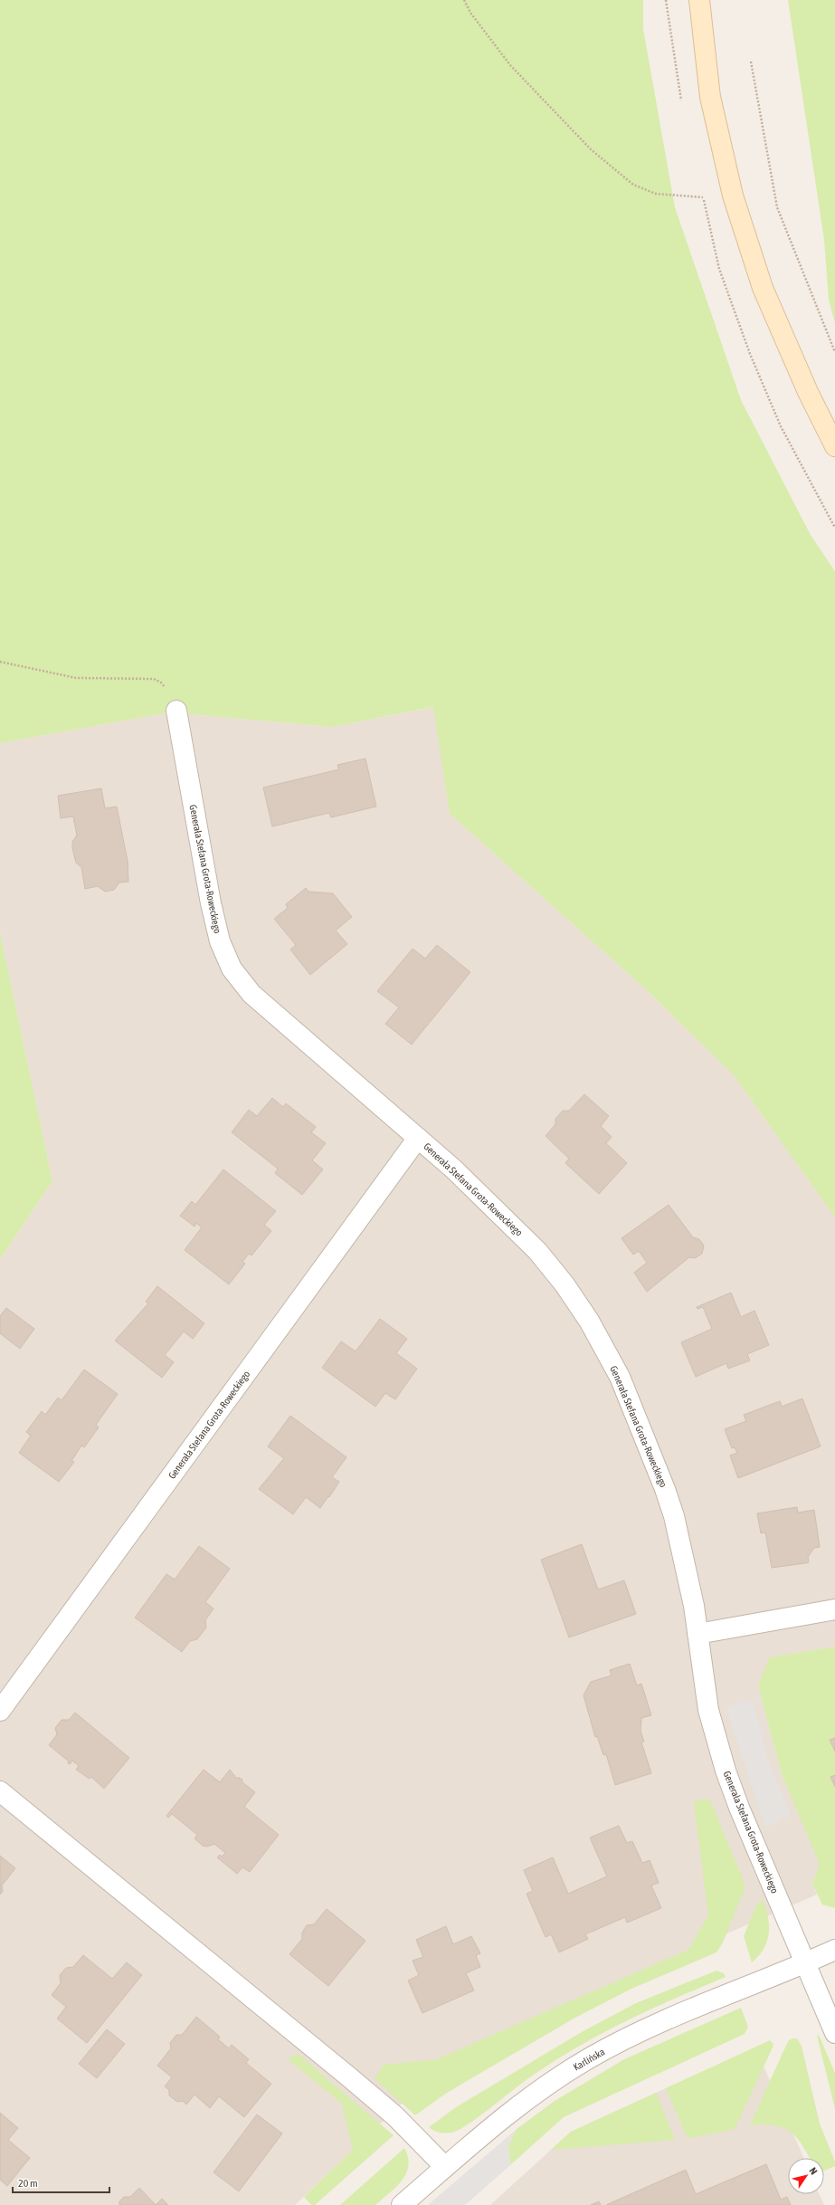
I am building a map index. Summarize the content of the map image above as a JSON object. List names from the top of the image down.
{
  "streets": {
    "street": ["Generała Stefana Grota-Roweckiego", "Karlińska"]
  },
  "crossings": [
    ["Generała Stefana Grota-Roweckiego", "Karlińska"]
  ],
  "scale_bar": "20 m",
  "north": "top right"
}
